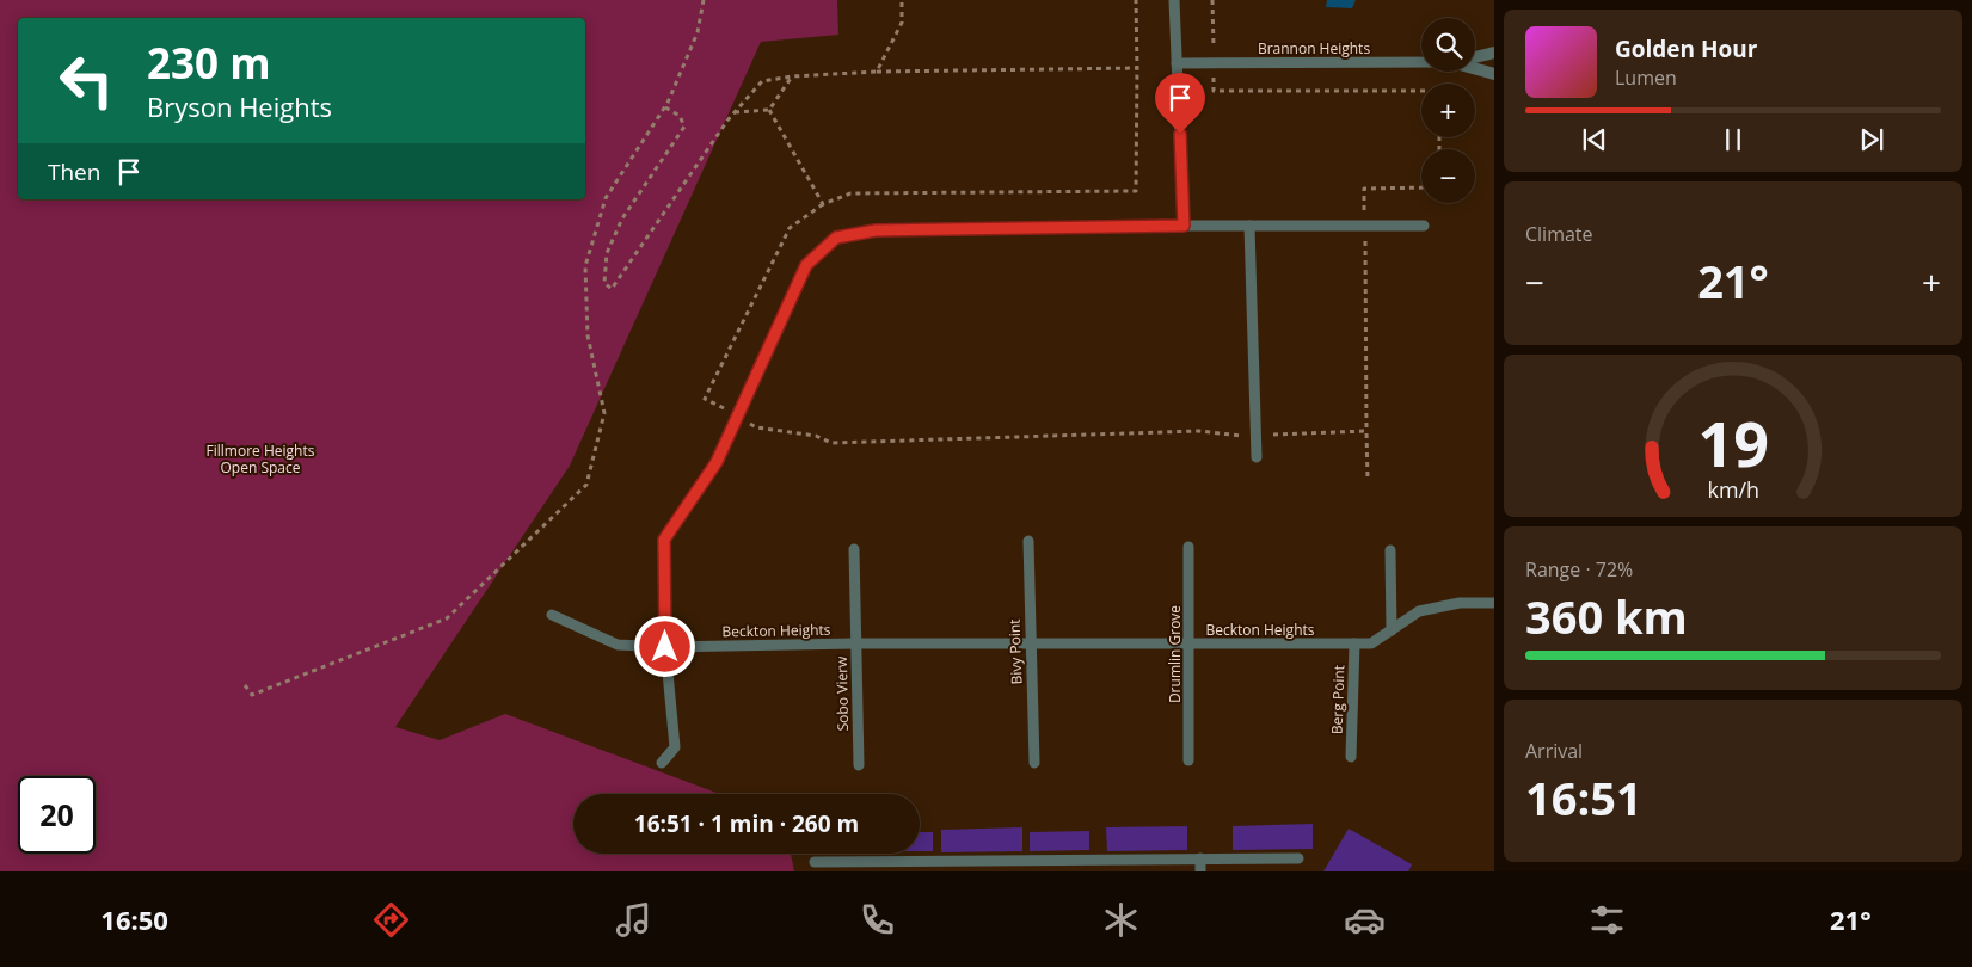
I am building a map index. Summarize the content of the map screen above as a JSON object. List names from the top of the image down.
{
  "streets": {
    "lane": [
      "Brannon Heights",
      "Beckton Heights",
      "Bivy Point",
      "Drumlin Grove",
      "Sobo Vierw",
      "Berg Point"
    ]
  },
  "crossings": [
    ["Beckton Heights", "Bivy Point"],
    ["Beckton Heights", "Drumlin Grove"],
    ["Beckton Heights", "Sobo Vierw"],
    ["Beckton Heights", "Berg Point"]
  ],
  "parks": ["Fillmore Heights Open Space"],
  "page": {
    "map_buttons": ["+", "−"],
    "turn": ["230 m", "Bryson Heights"],
    "song": ["Golden Hour", "Lumen"],
    "then": "Then",
    "tile": [
      "Climate",
      ["Range · 72%", "360 km"],
      ["Arrival", "16:51"]
    ],
    "heat": ["−", "21°", "+"],
    "limit": "20",
    "trip": "16:51 · 1 min · 260 m",
    "tabs": ["16:50", "21°"],
    "gauge": ["19", "km/h"]
  }
}
